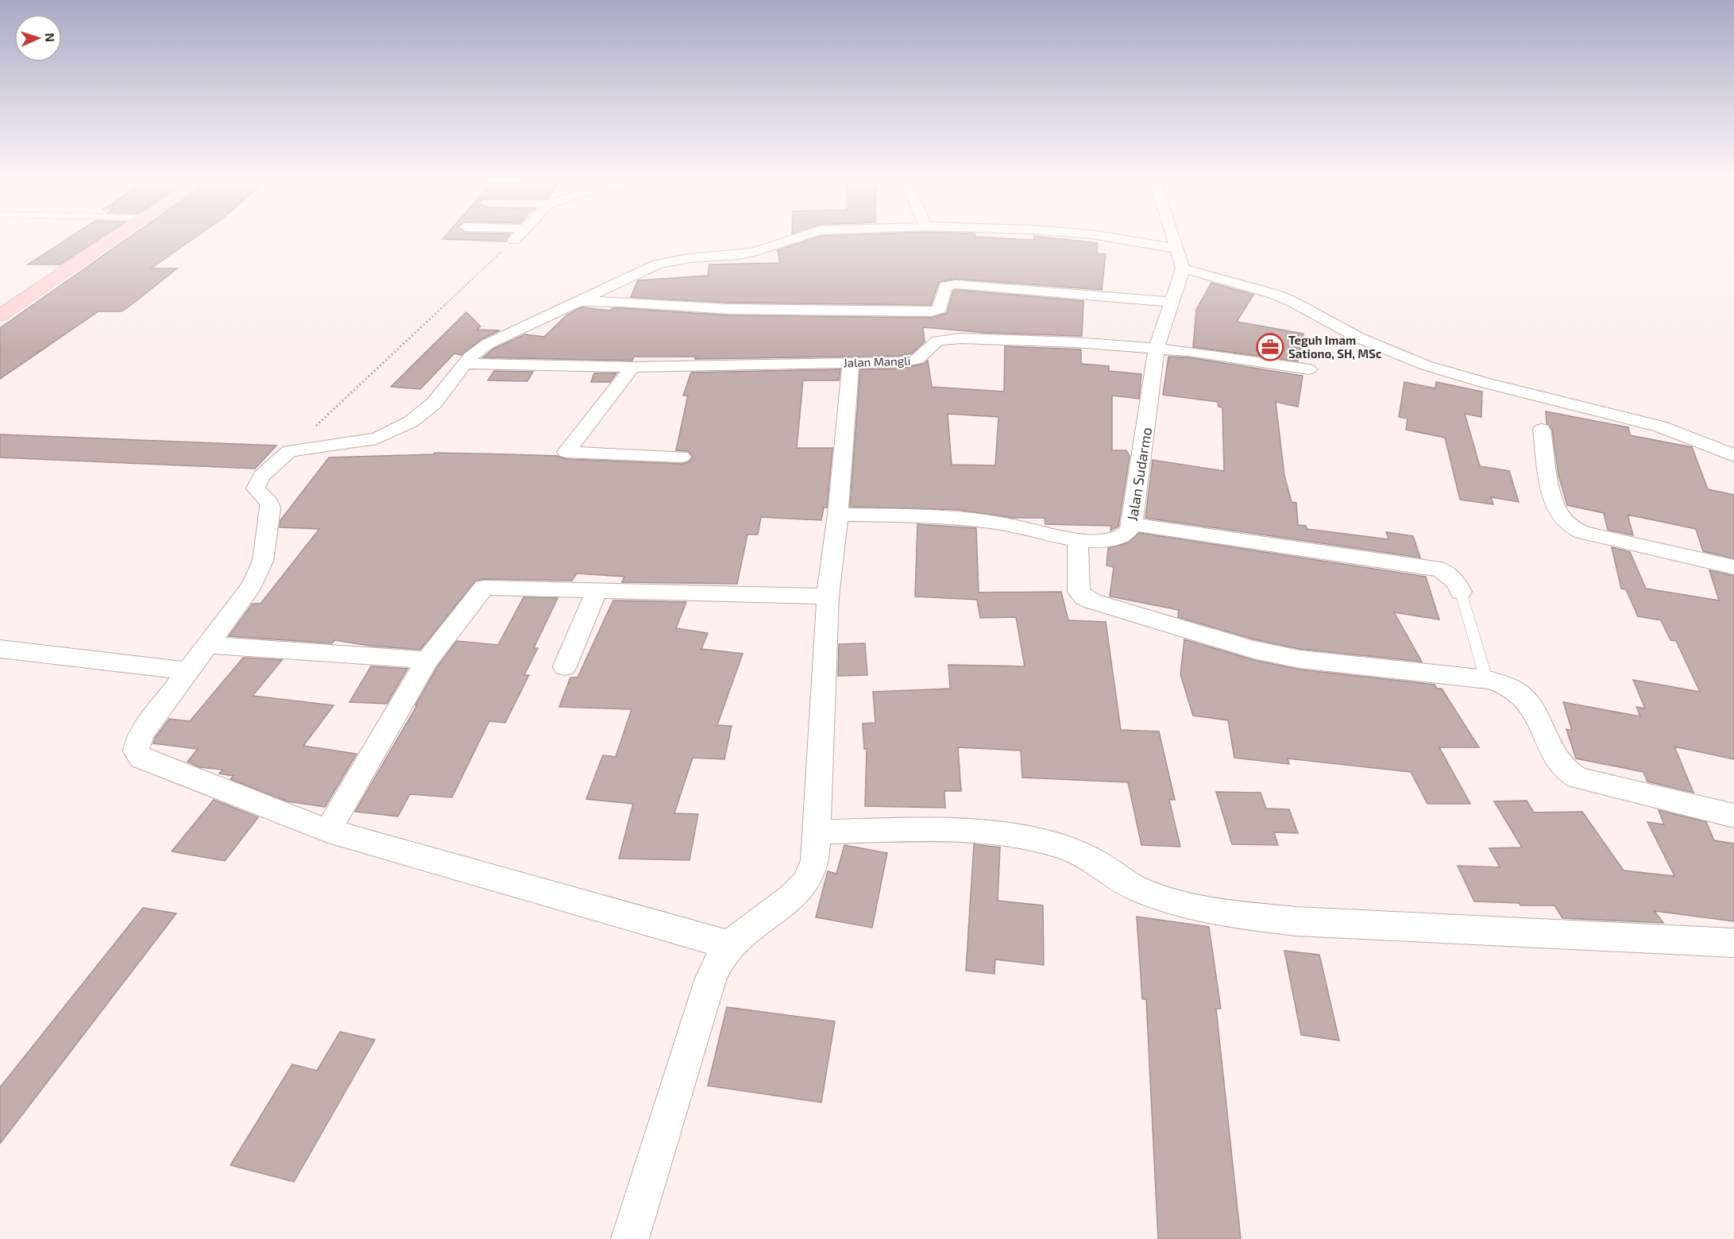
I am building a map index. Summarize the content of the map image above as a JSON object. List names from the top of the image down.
{
  "streets": {
    "street": ["Jalan Mangli", "Jalan Sudarmo"]
  },
  "places": {
    "office": ["Teguh Imam Sationo, SH, MSc"]
  },
  "north": "right"
}
